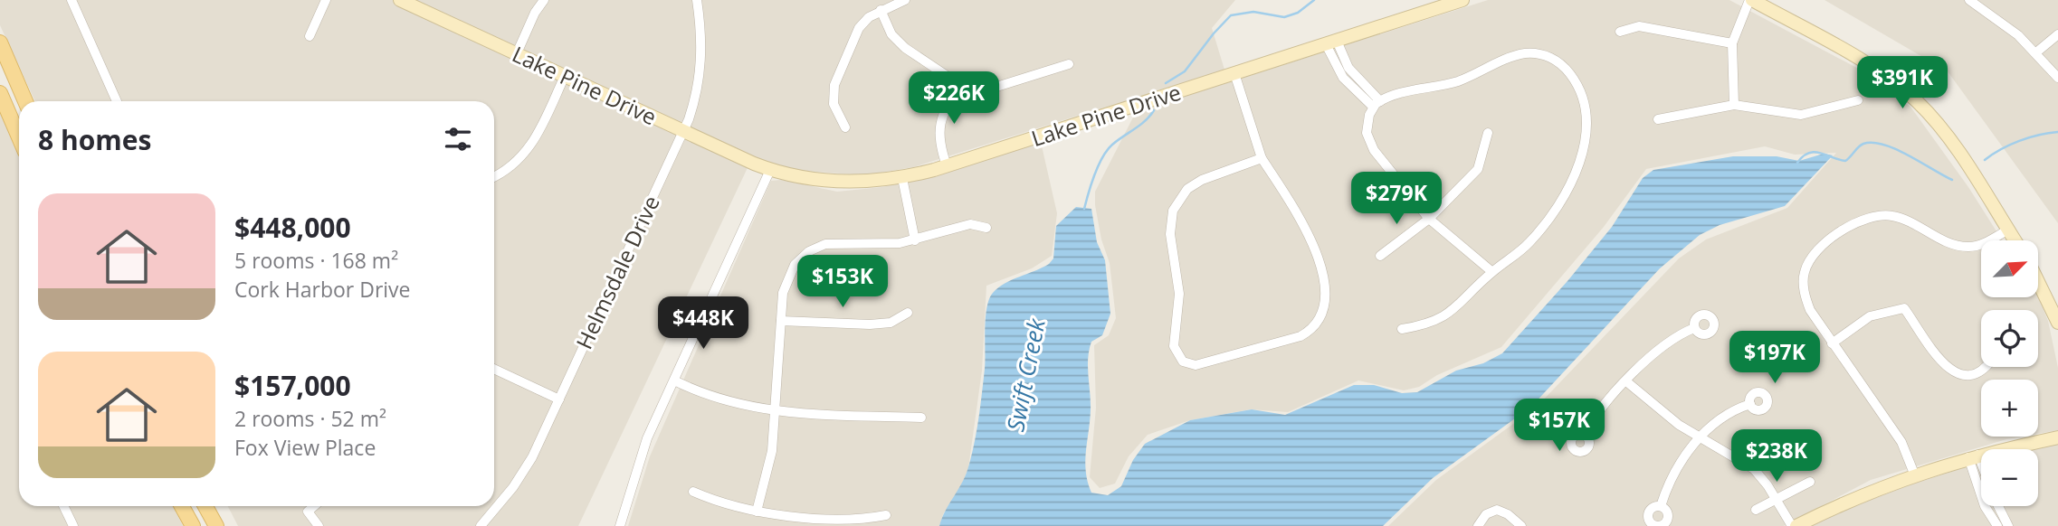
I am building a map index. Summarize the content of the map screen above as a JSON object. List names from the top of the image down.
{
  "streets": {
    "street": ["Lake Pine Drive", "Helmsdale Drive"]
  },
  "crossings": [
    ["Lake Pine Drive", "Helmsdale Drive"]
  ],
  "water": ["Swift Creek"],
  "north": "top right",
  "page": {
    "price": [
      "$391K",
      "$226K",
      "$279K",
      "$153K",
      "$448K",
      "$197K",
      "$157K",
      "$238K"
    ],
    "heading": "8 homes",
    "list": [
      {
        "name": "$448,000",
        "note": "5 rooms · 168 m² · Cork Harbor Drive"
      },
      {
        "name": "$157,000",
        "note": "2 rooms · 52 m² · Fox View Place"
      }
    ],
    "map_buttons": ["+", "−"]
  }
}
